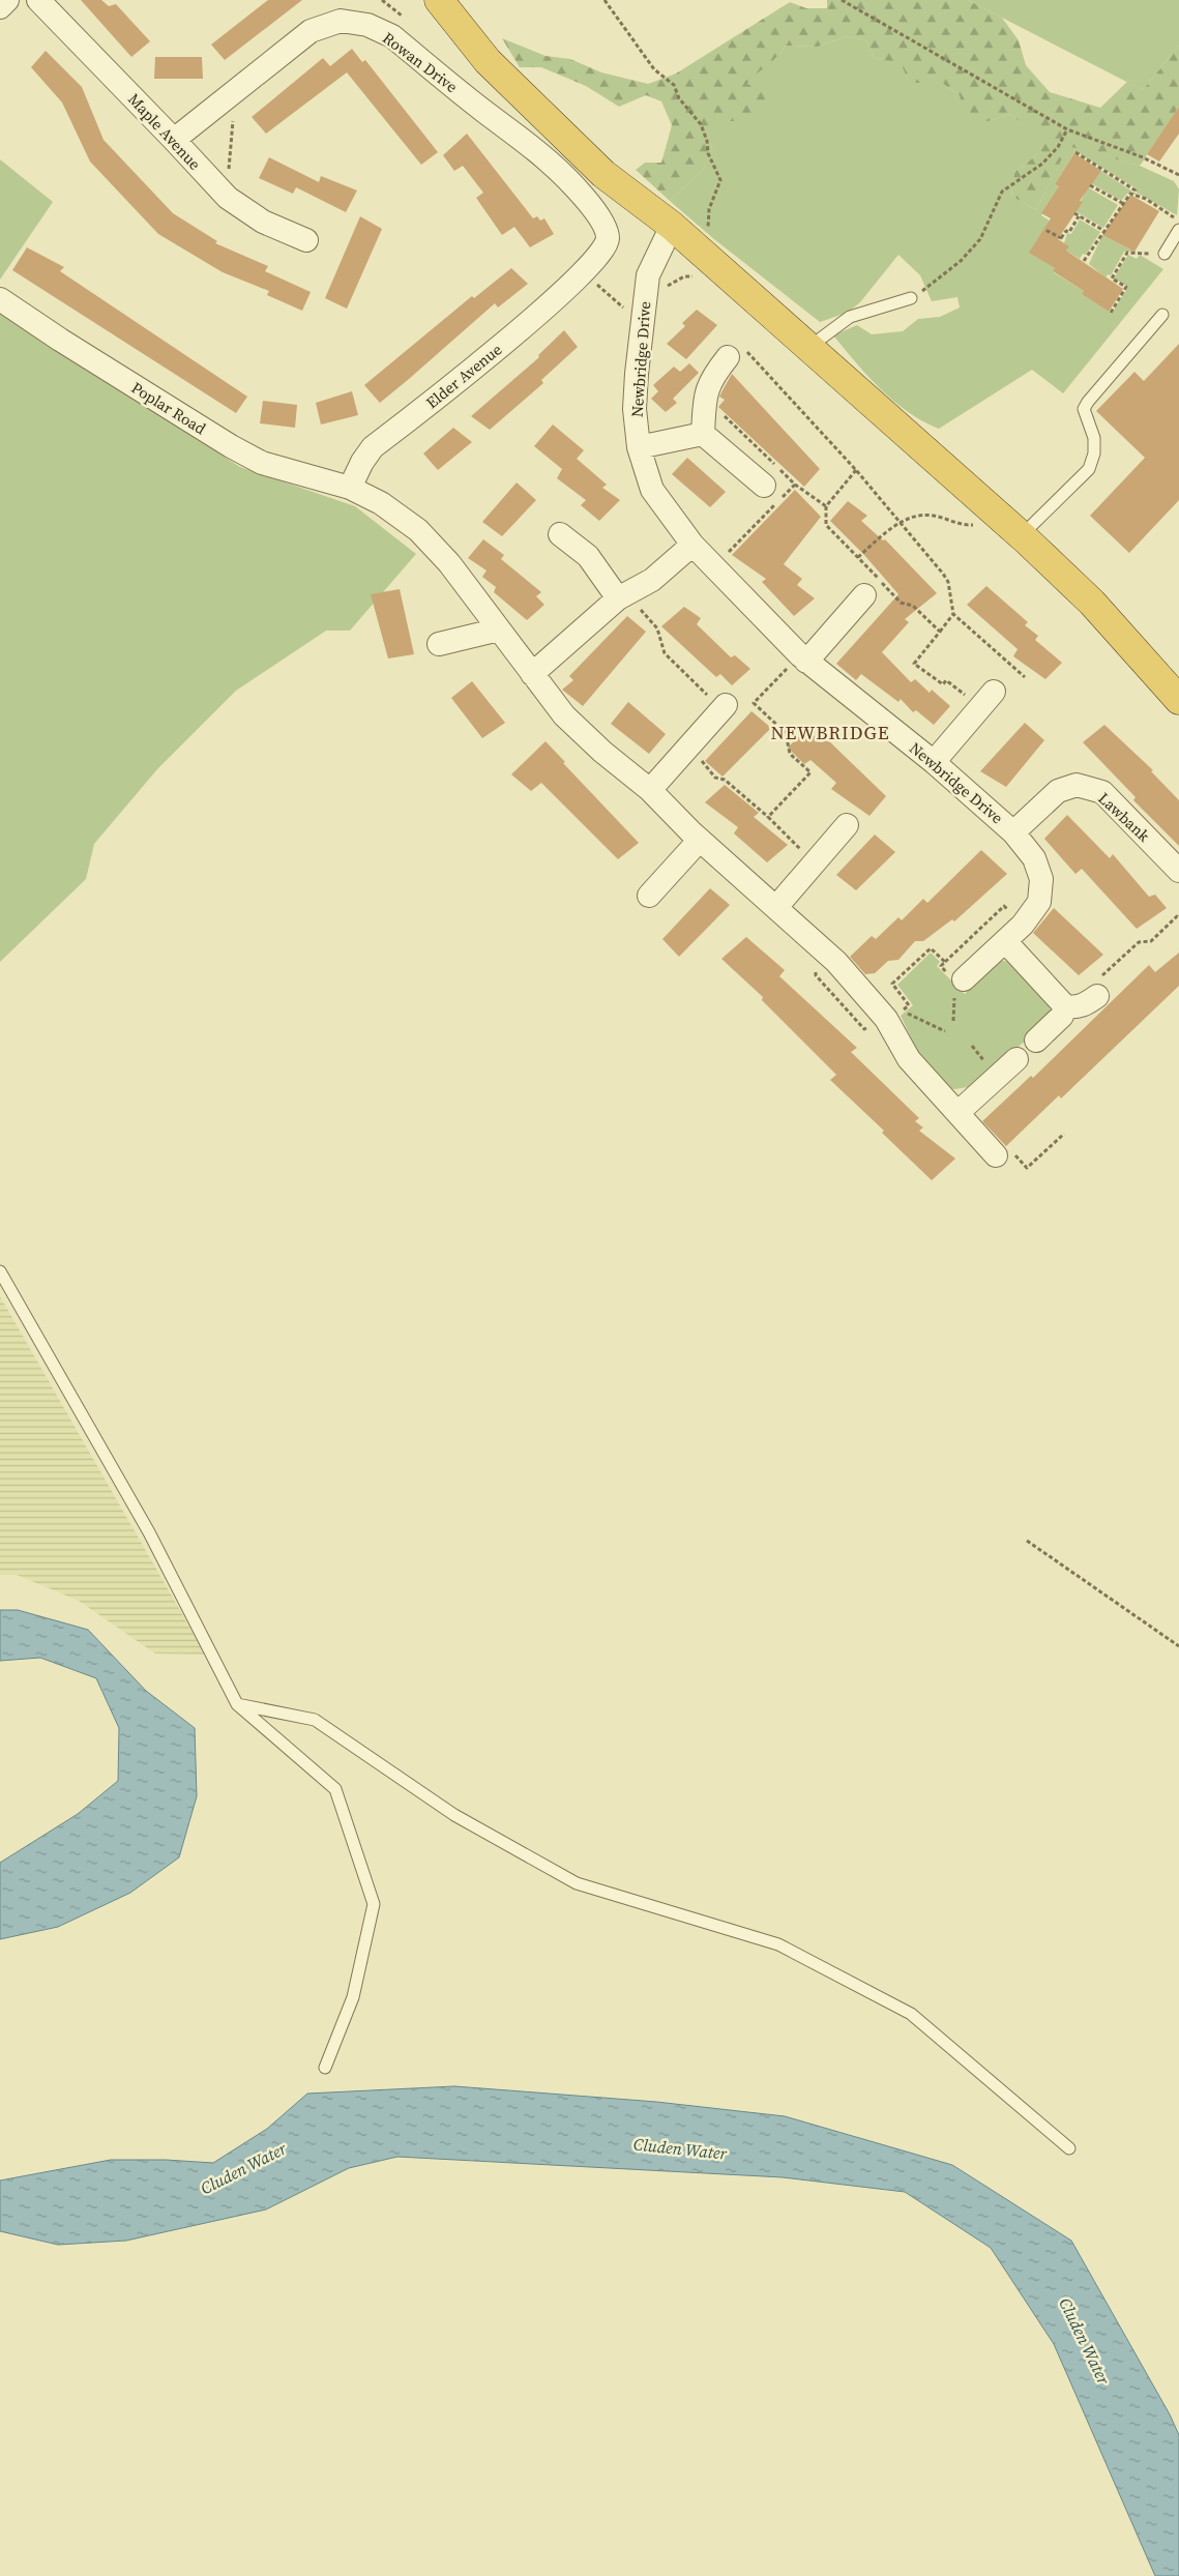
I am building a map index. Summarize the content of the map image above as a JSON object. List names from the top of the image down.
{
  "streets": {
    "street": [
      "Rowan Drive",
      "Maple Avenue",
      "Newbridge Drive",
      "Elder Avenue",
      "Poplar Road",
      "Lawbank"
    ]
  },
  "crossings": [
    ["Rowan Drive", "Maple Avenue"],
    ["Rowan Drive", "Elder Avenue"],
    ["Newbridge Drive", "Lawbank"],
    ["Elder Avenue", "Poplar Road"]
  ],
  "districts": ["NEWBRIDGE"],
  "water": ["Cluden Water"]
}
